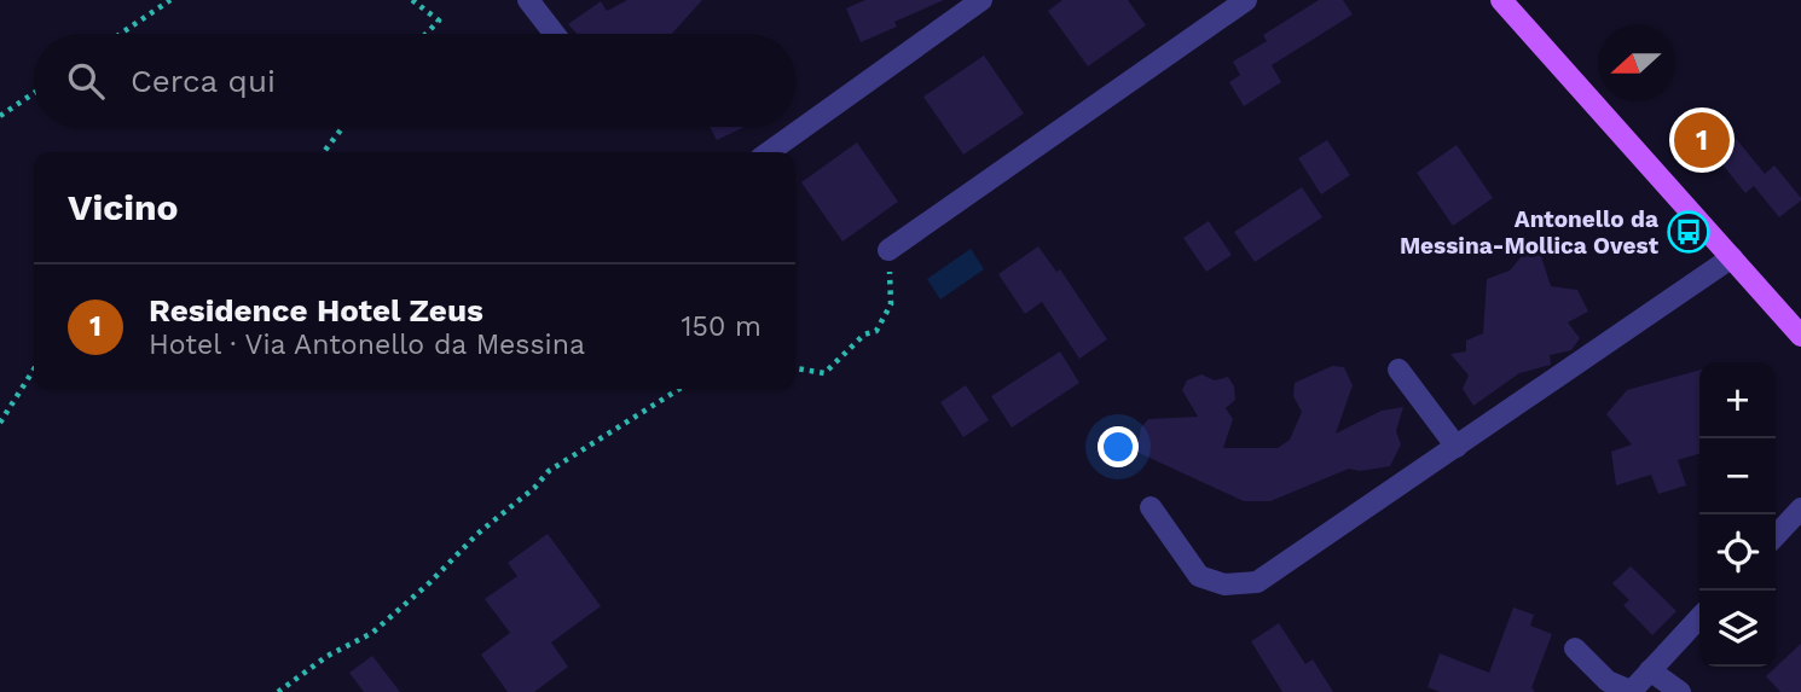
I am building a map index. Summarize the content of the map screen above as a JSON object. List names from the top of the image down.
{
  "places": {
    "bus stop": ["Antonello da Messina-Mollica Ovest"]
  },
  "north": "left",
  "page": {
    "search": "Cerca qui",
    "pins": "1",
    "heading": "Vicino",
    "list": [
      {
        "mark": "1",
        "name": "Residence Hotel Zeus",
        "note": "Hotel · Via Antonello da Messina",
        "value": "150 m"
      }
    ],
    "map_buttons": ["+", "−"]
  }
}
